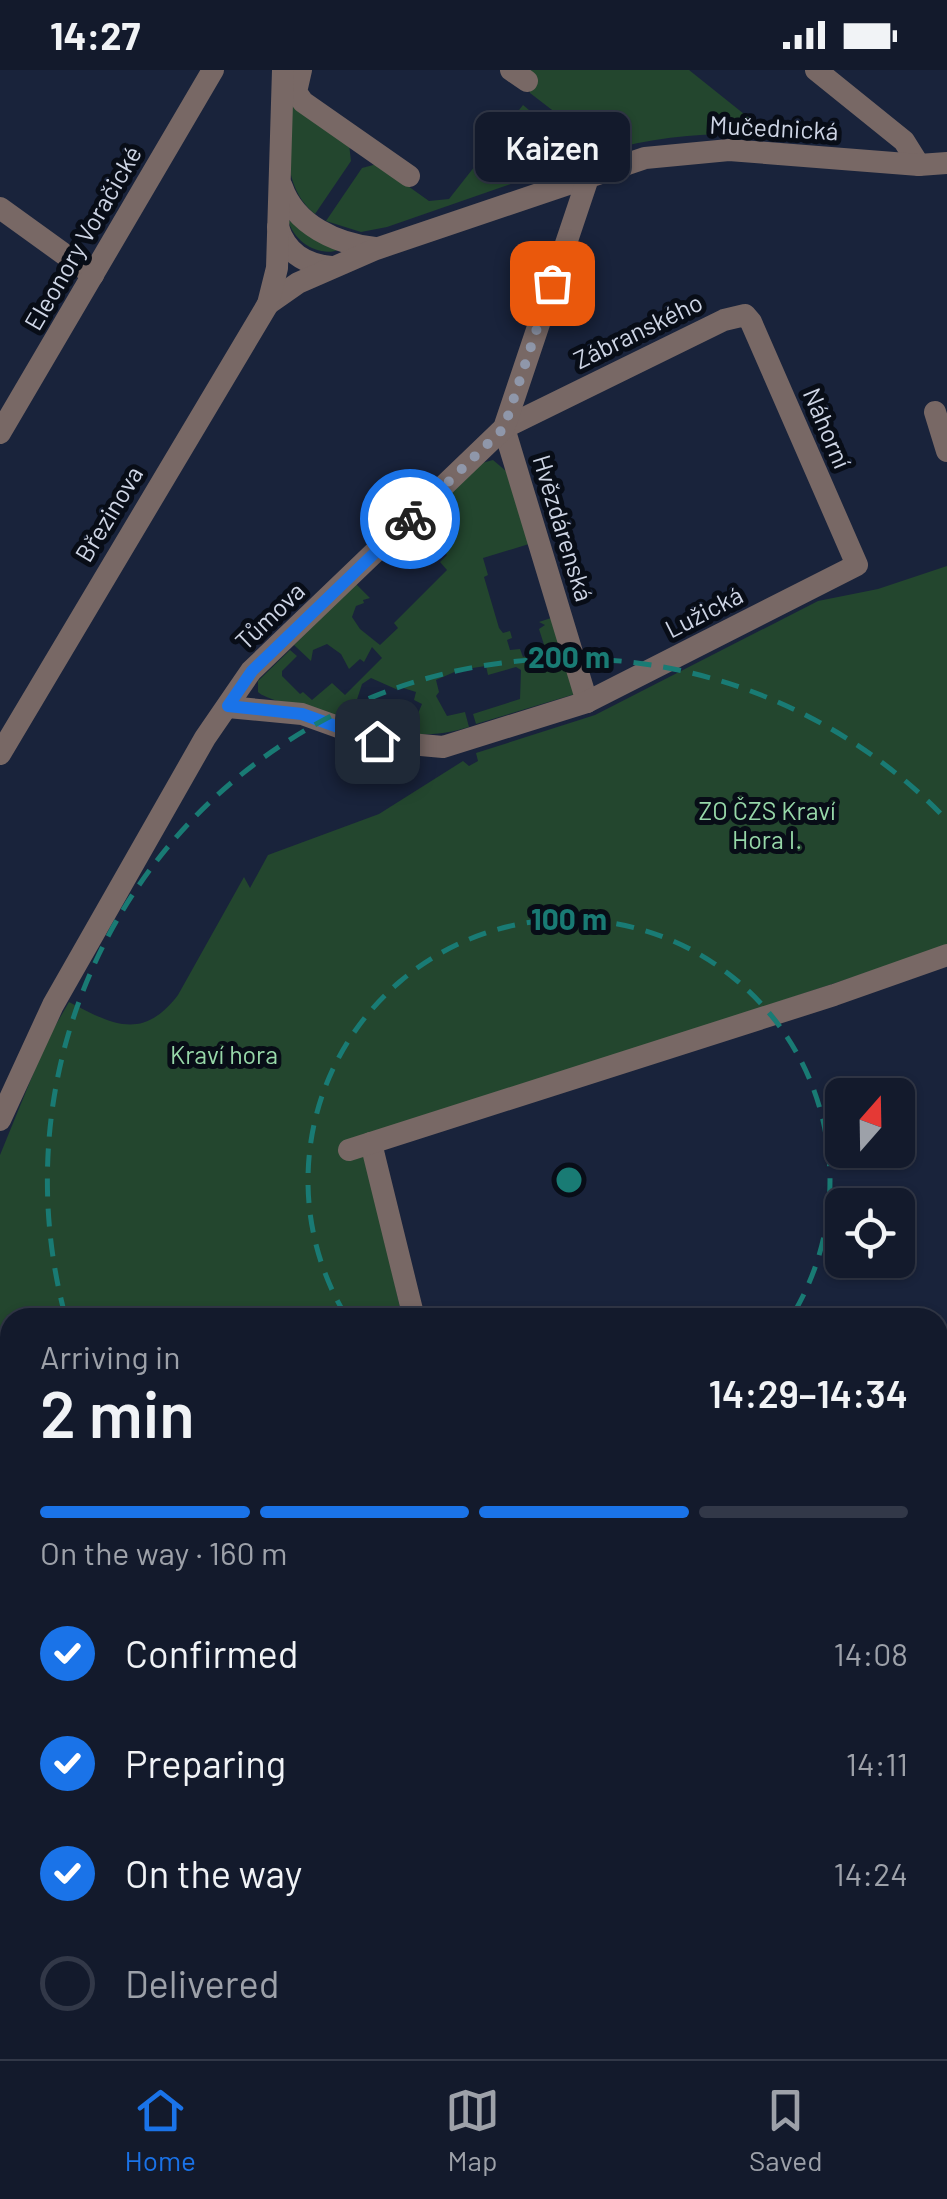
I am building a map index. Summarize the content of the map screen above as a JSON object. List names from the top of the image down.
{
  "streets": {
    "street": [
      "Mučednická",
      "Eleonory Voračické",
      "Zábranského",
      "Náhorní",
      "Březinova",
      "Hvězdárenská",
      "Lužická",
      "Tůmova"
    ]
  },
  "crossings": [
    ["Mučednická", "Březinova"],
    ["Mučednická", "Tůmova"],
    ["Zábranského", "Náhorní"],
    ["Zábranského", "Hvězdárenská"],
    ["Zábranského", "Tůmova"],
    ["Náhorní", "Lužická"],
    ["Hvězdárenská", "Lužická"],
    ["Hvězdárenská", "Tůmova"],
    ["Lužická", "Tůmova"]
  ],
  "parks": ["ZO ČZS Kraví Hora I.", "Kraví hora"],
  "places": ["Kaizen"],
  "north": "top",
  "page": {
    "status": "14:27",
    "bubble": "Kaizen",
    "heading": ["2 min", "Arriving in", "14:29–14:34"],
    "bar": "On the way · 160 m",
    "list": [
      ["Confirmed", "14:08"],
      ["Preparing", "14:11"],
      ["On the way", "14:24"],
      "Delivered"
    ],
    "tabs": ["Home", "Map", "Saved"]
  },
  "rings": ["200 m", "100 m"]
}
